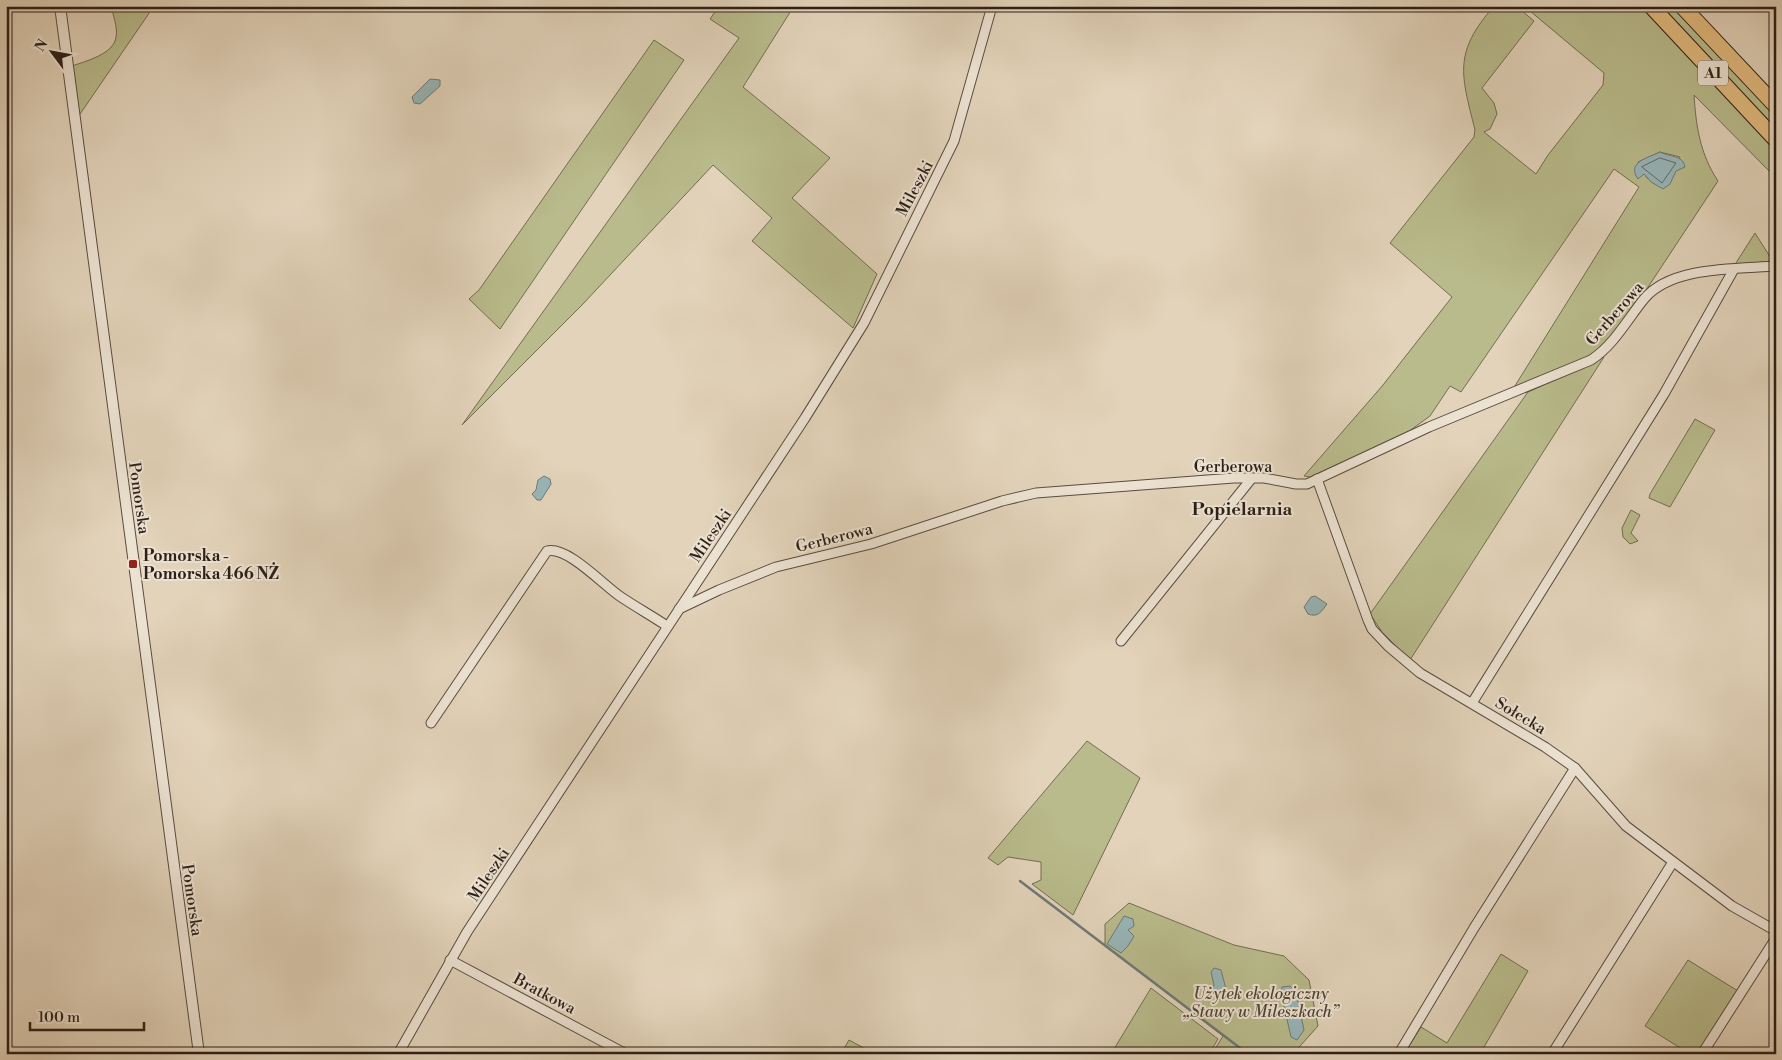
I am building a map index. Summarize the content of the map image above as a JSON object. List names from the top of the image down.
{
  "streets": {
    "highway": ["A1"],
    "street": [
      "Mileszki",
      "Gerberowa",
      "Pomorska",
      "Sołecka",
      "Bratkowa"
    ]
  },
  "crossings": [
    ["Mileszki", "Gerberowa"],
    ["Mileszki", "Bratkowa"],
    ["Gerberowa", "Sołecka"]
  ],
  "districts": ["Popielarnia"],
  "parks": ["Użytek ekologiczny „Stawy w Mileszkach”"],
  "places": {
    "transit": ["Pomorska - Pomorska 466 NŻ"]
  },
  "scale_bar": "100 m",
  "north": "top left"
}
